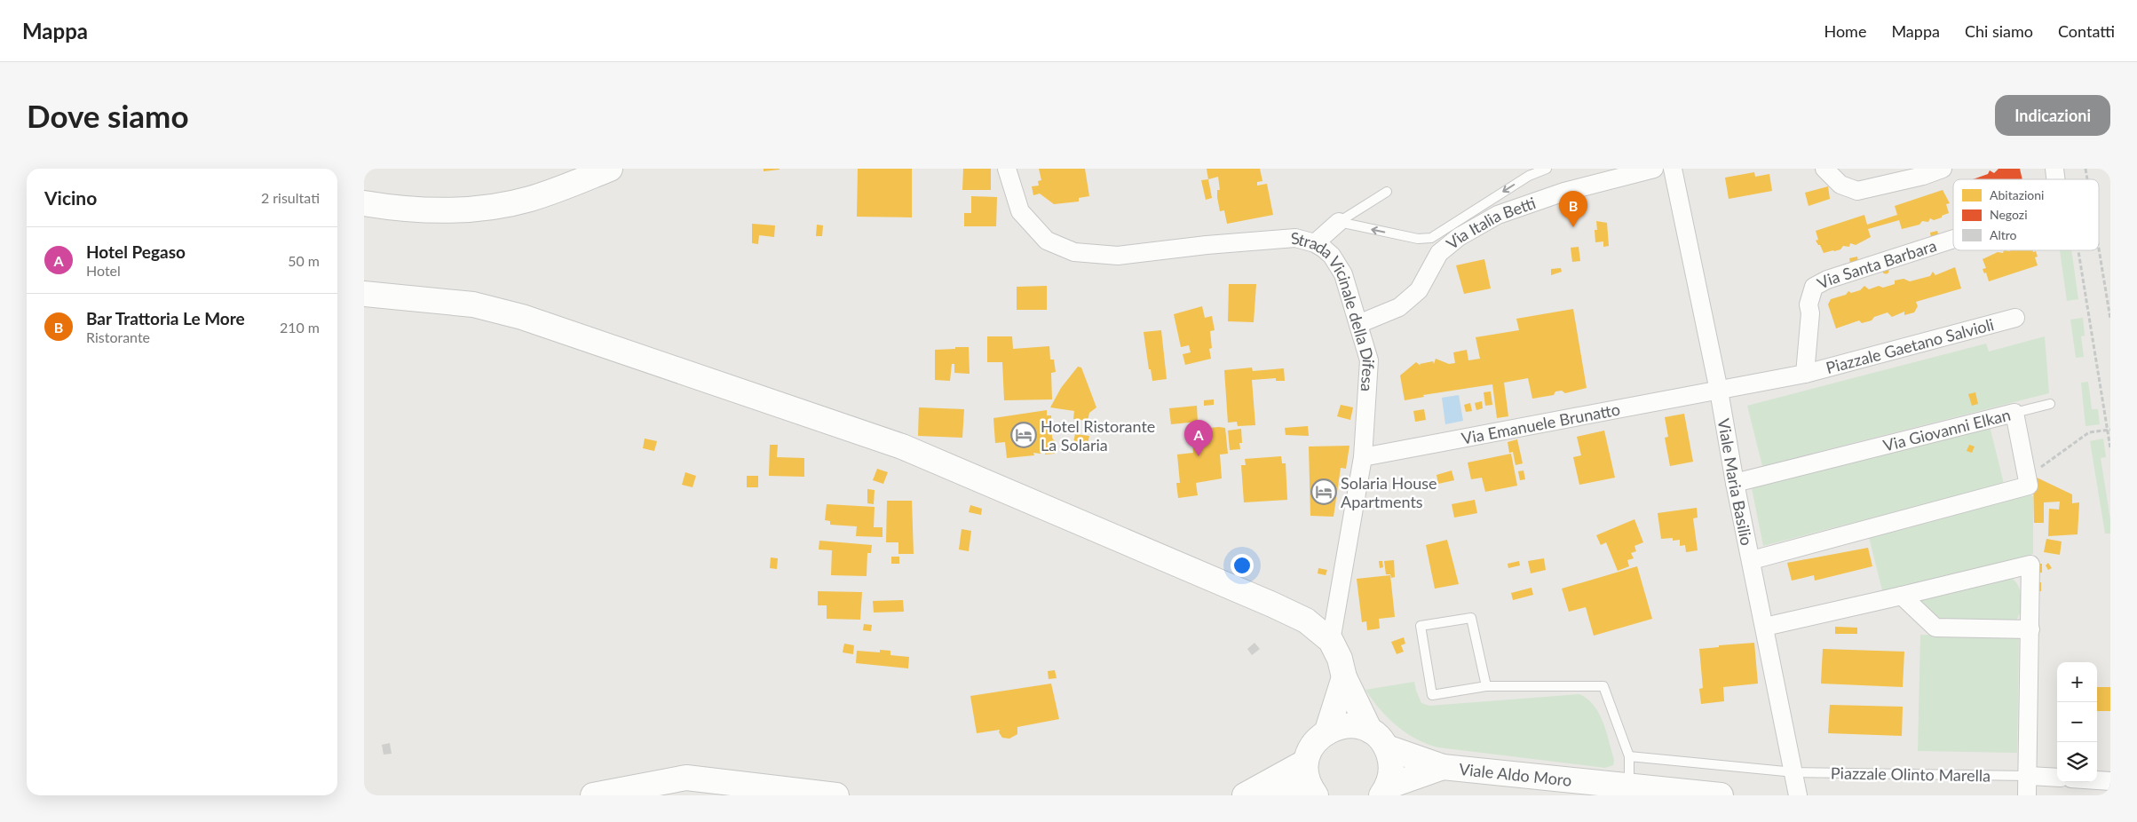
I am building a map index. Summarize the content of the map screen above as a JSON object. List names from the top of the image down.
{
  "streets": {
    "street": [
      "Via Italia Betti",
      "Via Santa Barbara",
      "Strada Vicinale della Difesa",
      "Piazzale Gaetano Salvioli",
      "Via Emanuele Brunatto",
      "Via Giovanni Elkan",
      "Viale Maria Basilio",
      "Viale Aldo Moro"
    ],
    "lane": ["Piazzale Olinto Marella"]
  },
  "crossings": [
    ["Via Italia Betti", "Strada Vicinale della Difesa"],
    ["Via Santa Barbara", "Piazzale Gaetano Salvioli"],
    ["Strada Vicinale della Difesa", "Via Emanuele Brunatto"],
    ["Piazzale Gaetano Salvioli", "Via Emanuele Brunatto"],
    ["Piazzale Gaetano Salvioli", "Viale Maria Basilio"],
    ["Via Emanuele Brunatto", "Viale Maria Basilio"],
    ["Via Giovanni Elkan", "Viale Maria Basilio"],
    ["Viale Maria Basilio", "Piazzale Olinto Marella"]
  ],
  "places": {
    "hotel": ["Hotel Ristorante La Solaria", "Solaria House Apartments"]
  },
  "legend": ["Abitazioni", "Negozi", "Altro"],
  "page": {
    "header": "Mappa",
    "nav": [
      "Home",
      "Mappa",
      "Chi siamo",
      "Contatti"
    ],
    "buttons": "Indicazioni",
    "title": "Dove siamo",
    "heading": ["Vicino", "2 risultati"],
    "pins": ["B", "A"],
    "list": [
      {
        "mark": "A",
        "name": "Hotel Pegaso",
        "note": "Hotel",
        "value": "50 m"
      },
      {
        "mark": "B",
        "name": "Bar Trattoria Le More",
        "note": "Ristorante",
        "value": "210 m"
      }
    ],
    "map_buttons": ["+", "−"]
  }
}
